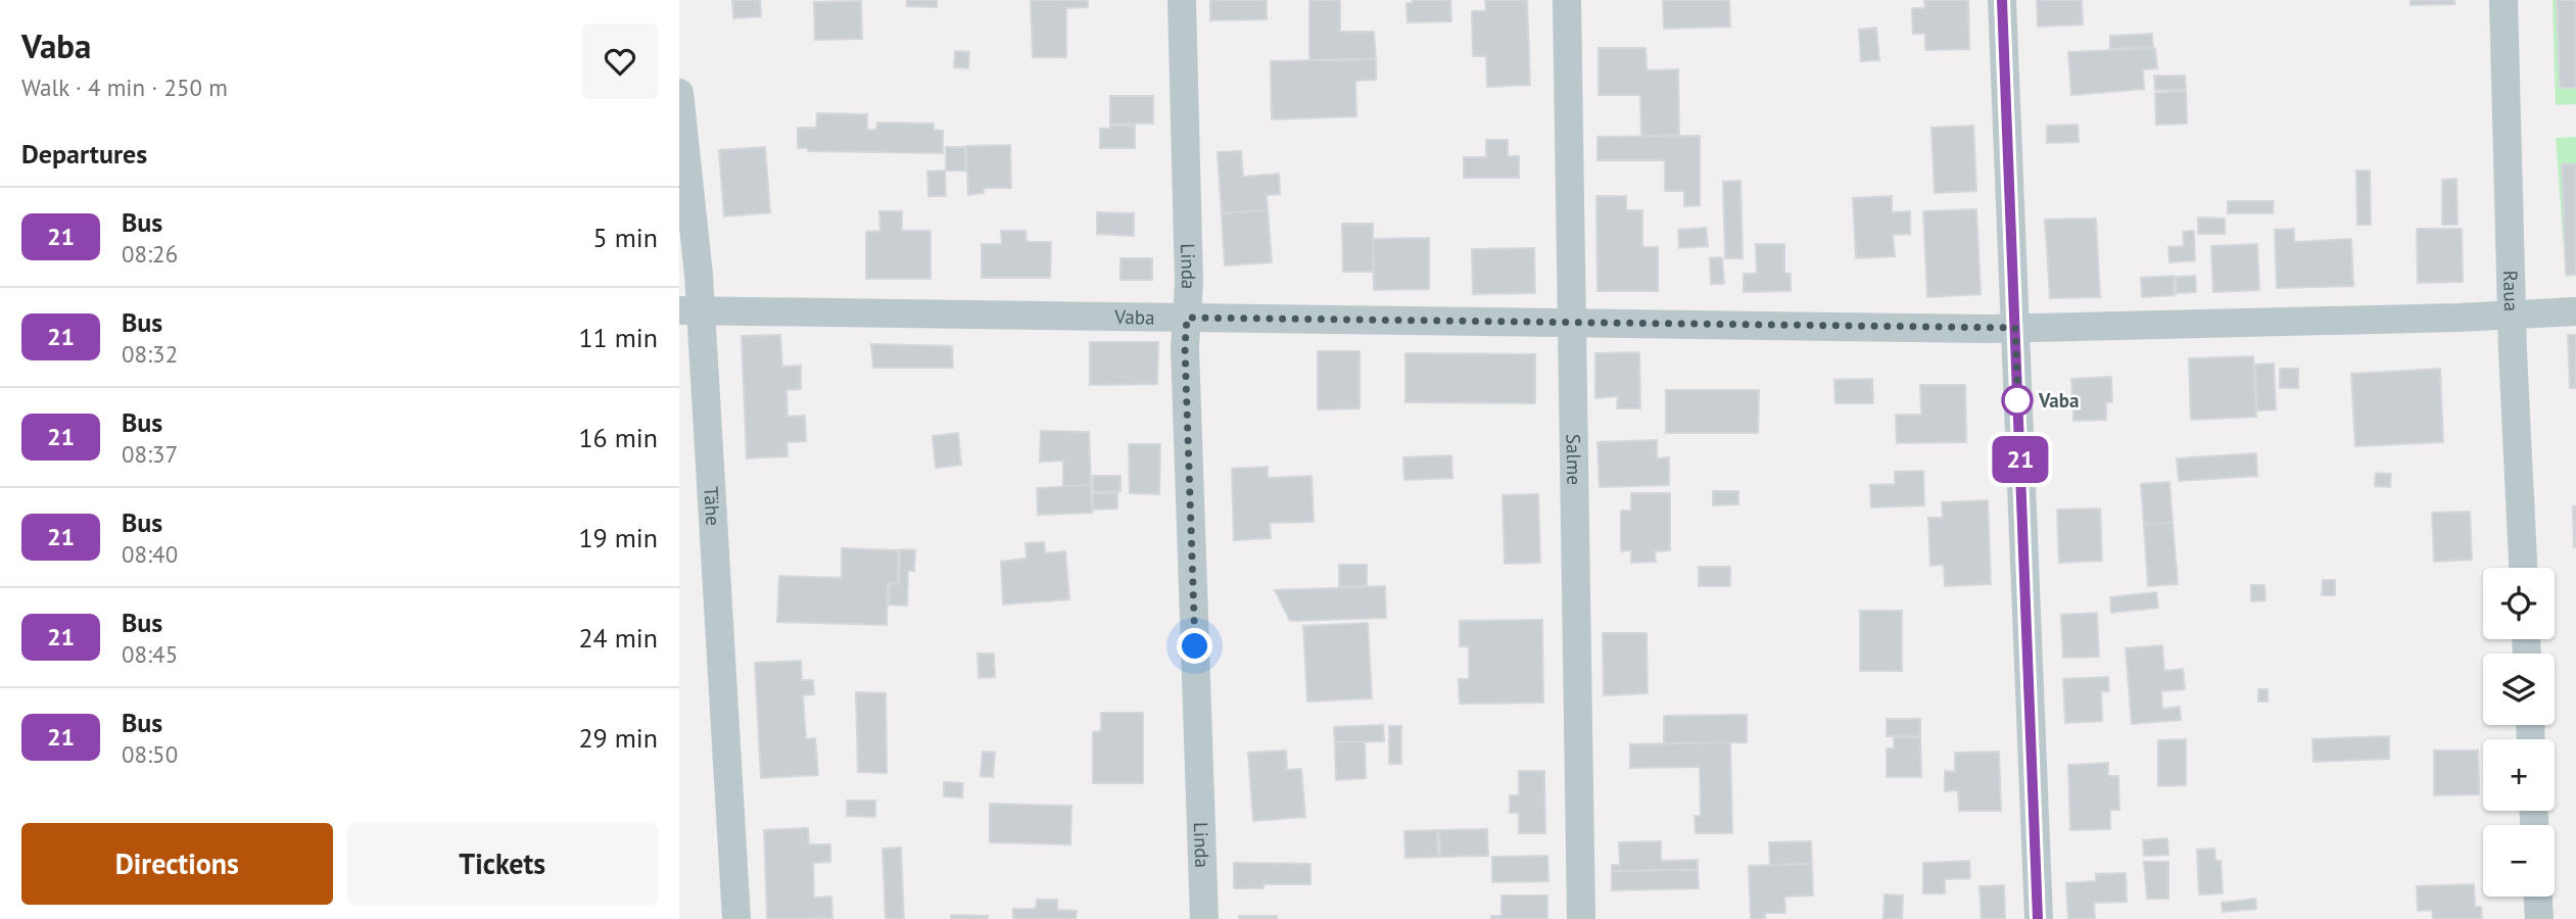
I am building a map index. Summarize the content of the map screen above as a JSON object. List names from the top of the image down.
{
  "streets": {
    "street": [
      "Linda",
      "Raua",
      "Vaba",
      "Salme",
      "Tähe"
    ]
  },
  "crossings": [
    ["Linda", "Vaba"],
    ["Raua", "Vaba"],
    ["Vaba", "Salme"],
    ["Vaba", "Tähe"]
  ],
  "places": ["Vaba"],
  "lines": ["bus line 21"],
  "page": {
    "heading": [
      ["Vaba", "Walk · 4 min · 250 m"],
      "Departures"
    ],
    "on_map": "21",
    "list": [
      {
        "mark": "21",
        "name": "Bus",
        "note": "08:26",
        "value": "5 min"
      },
      {
        "mark": "21",
        "name": "Bus",
        "note": "08:32",
        "value": "11 min"
      },
      {
        "mark": "21",
        "name": "Bus",
        "note": "08:37",
        "value": "16 min"
      },
      {
        "mark": "21",
        "name": "Bus",
        "note": "08:40",
        "value": "19 min"
      },
      {
        "mark": "21",
        "name": "Bus",
        "note": "08:45",
        "value": "24 min"
      },
      {
        "mark": "21",
        "name": "Bus",
        "note": "08:50",
        "value": "29 min"
      }
    ],
    "map_buttons": ["+", "−"],
    "buttons": ["Directions", "Tickets"]
  }
}
